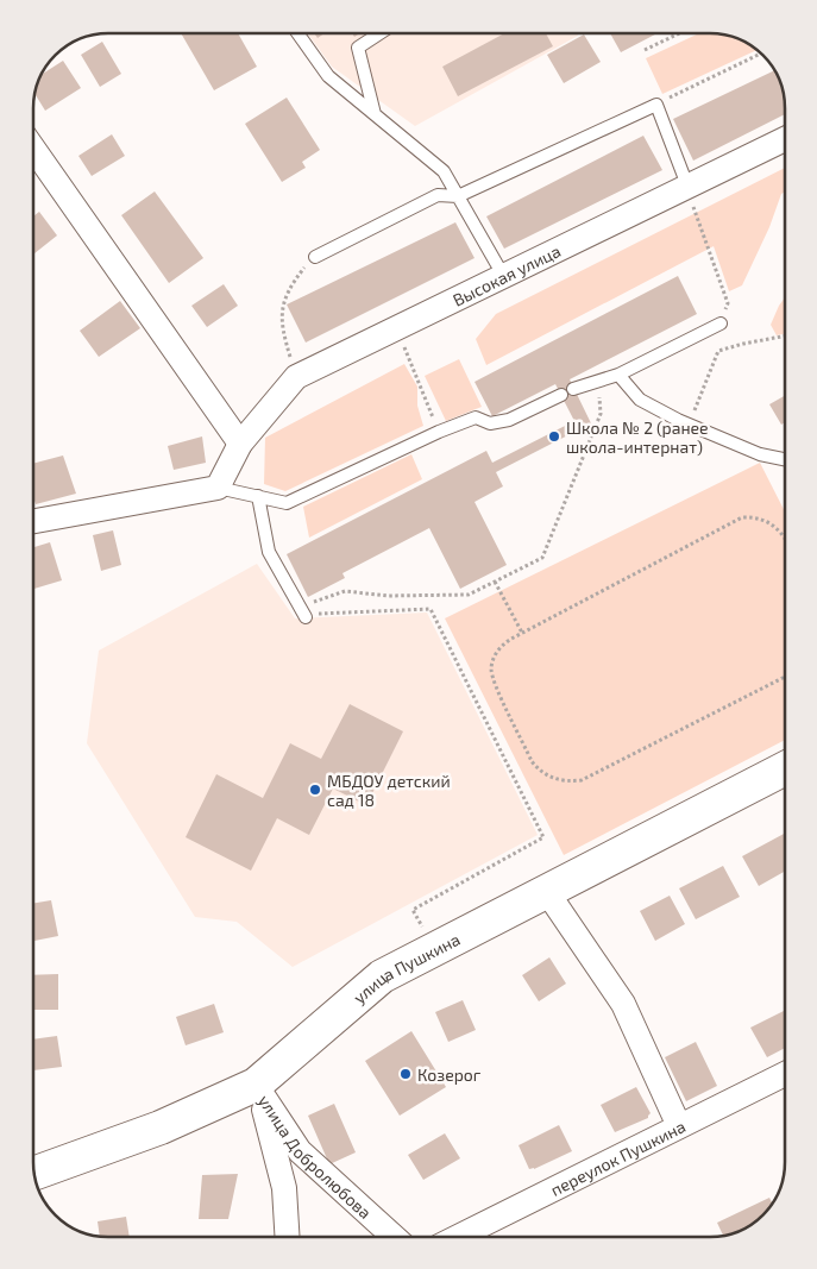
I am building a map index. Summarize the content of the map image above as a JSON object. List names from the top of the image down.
{
  "streets": {
    "street": [
      "Высокая улица",
      "улица Пушкина",
      "улица Добролюбова",
      "переулок Пушкина"
    ]
  },
  "crossings": [
    ["улица Пушкина", "улица Добролюбова"]
  ],
  "places": ["Школа № 2 (ранее школа-интернат)", "МБДОУ детский сад 18", "Козерог"]
}
